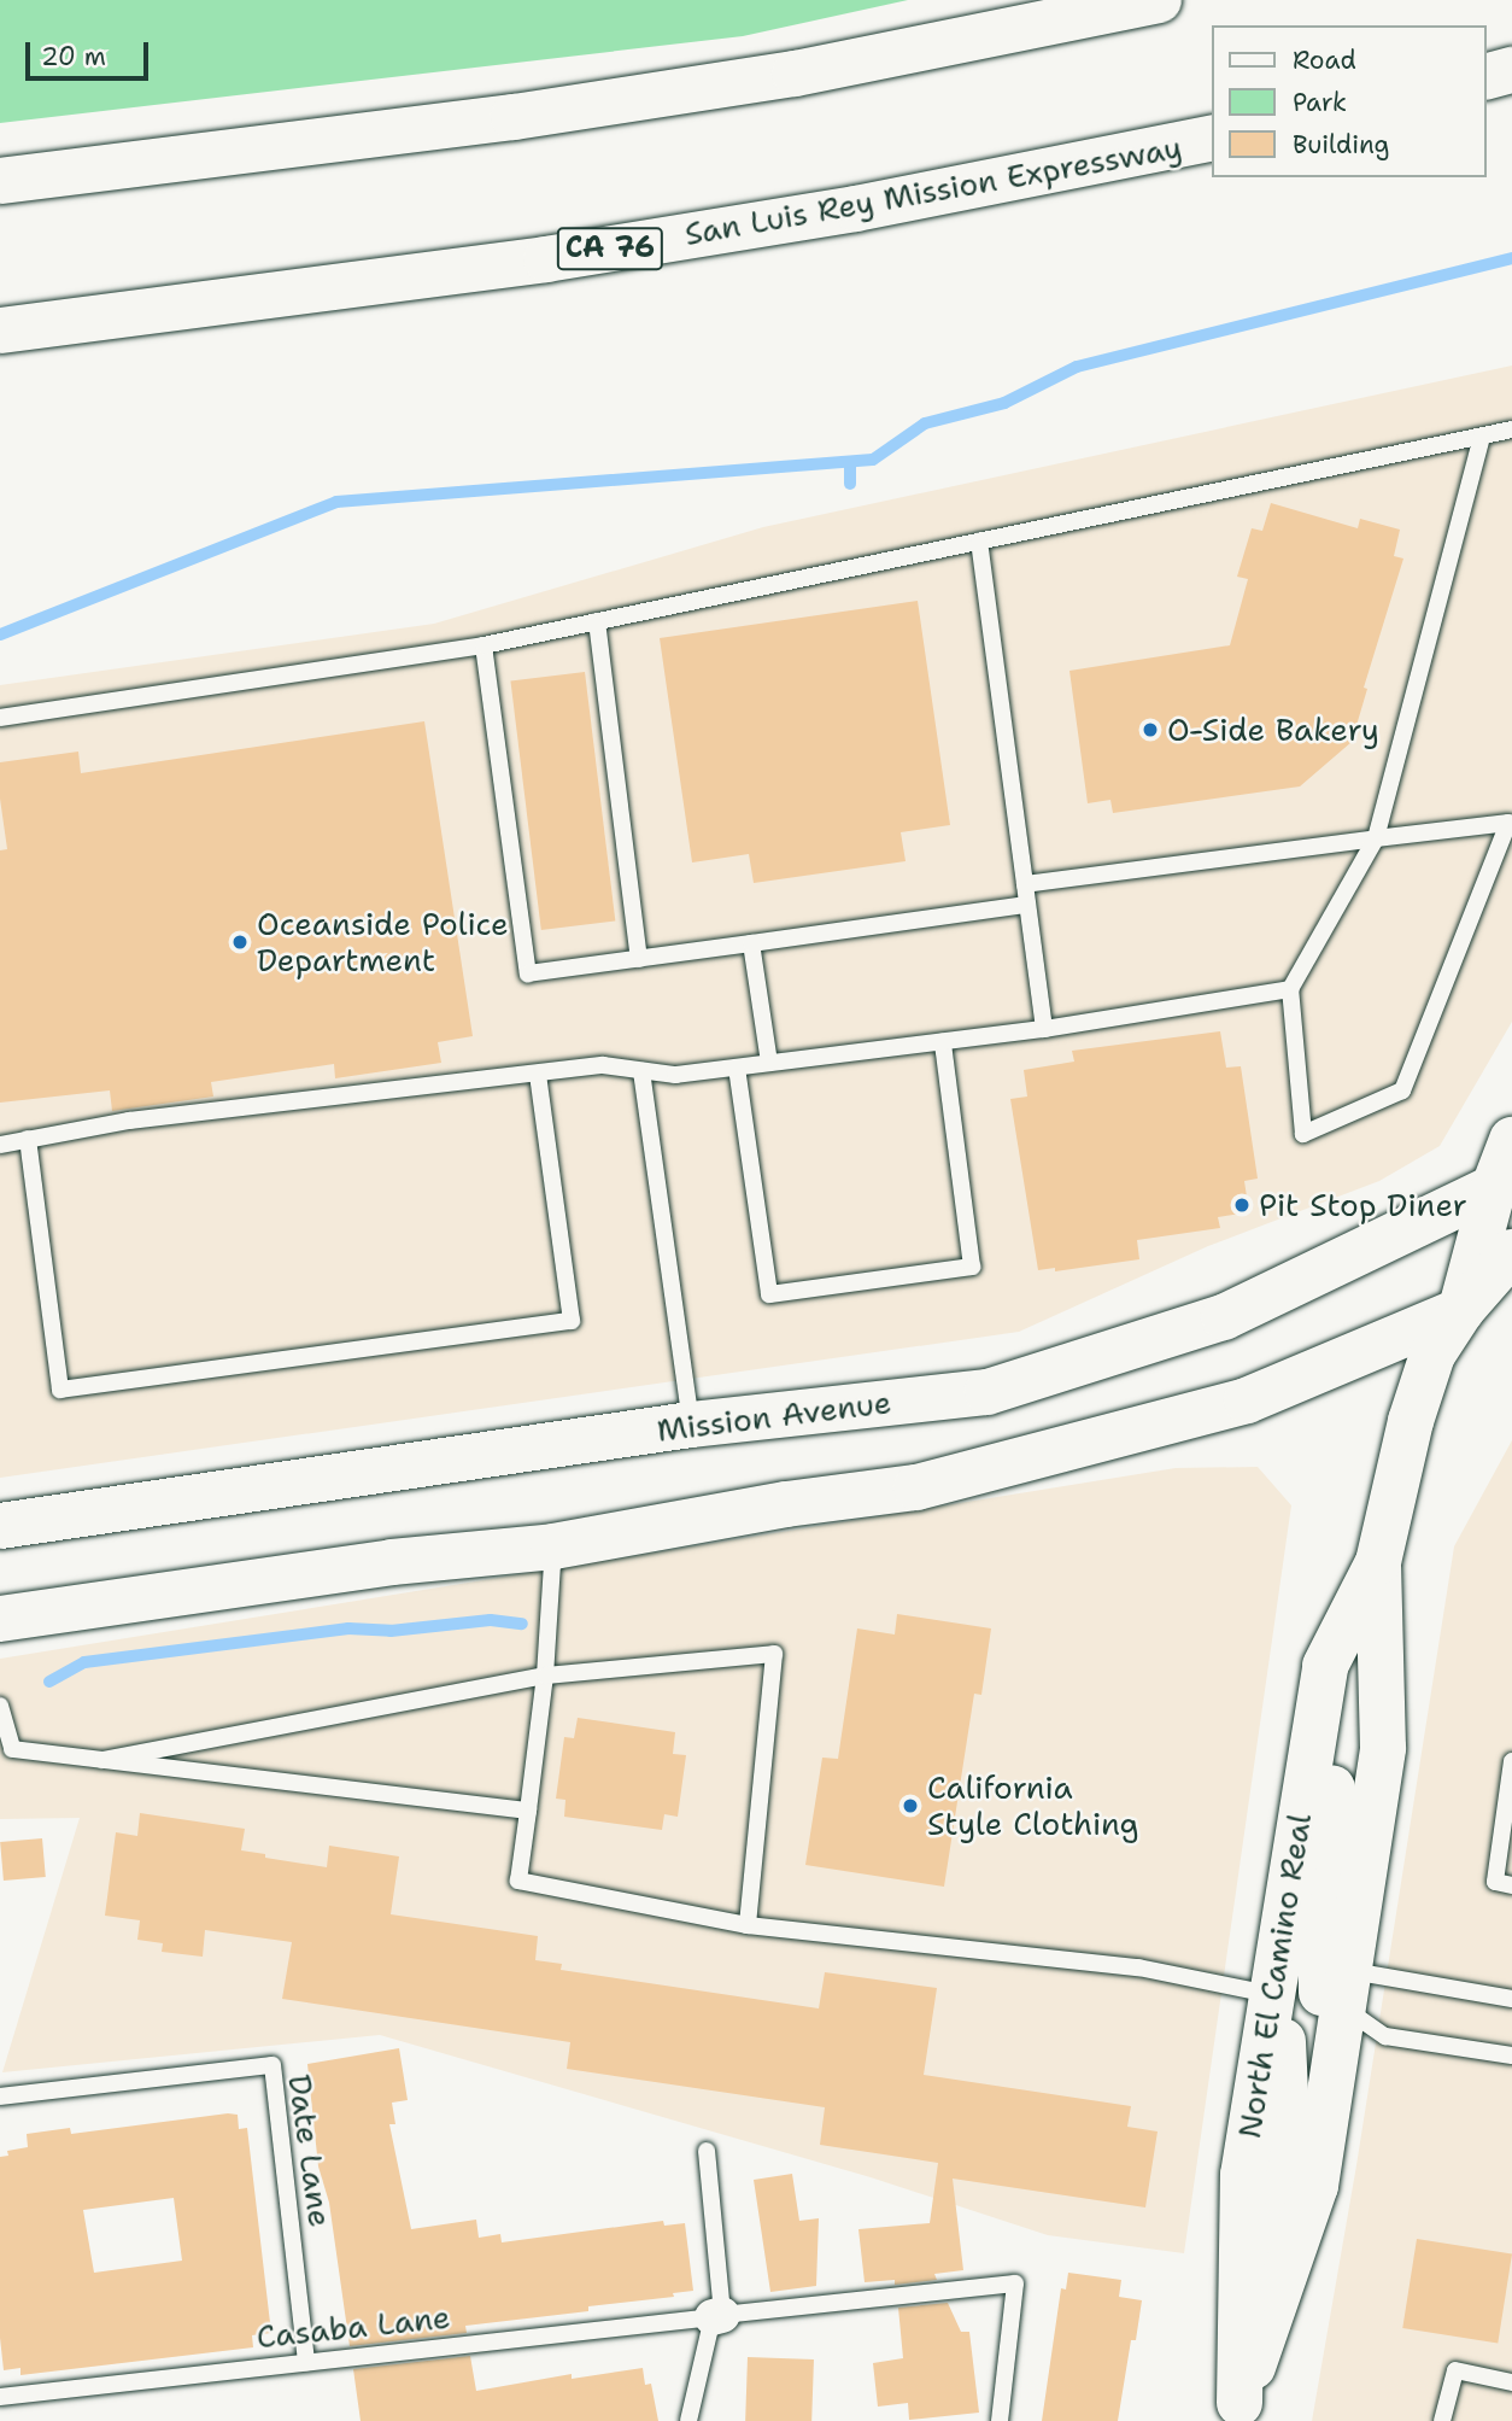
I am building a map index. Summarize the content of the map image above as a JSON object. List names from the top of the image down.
{
  "streets": {
    "main road": [
      "San Luis Rey Mission Expressway",
      "CA 76",
      "Mission Avenue",
      "North El Camino Real"
    ],
    "lane": ["Date Lane", "Casaba Lane"]
  },
  "crossings": [
    ["Date Lane", "Casaba Lane"]
  ],
  "places": [
    "O-Side Bakery",
    "Oceanside Police Department",
    "Pit Stop Diner",
    "California Style Clothing"
  ],
  "legend": ["Road", "Park", "Building"],
  "scale_bar": "20 m"
}
